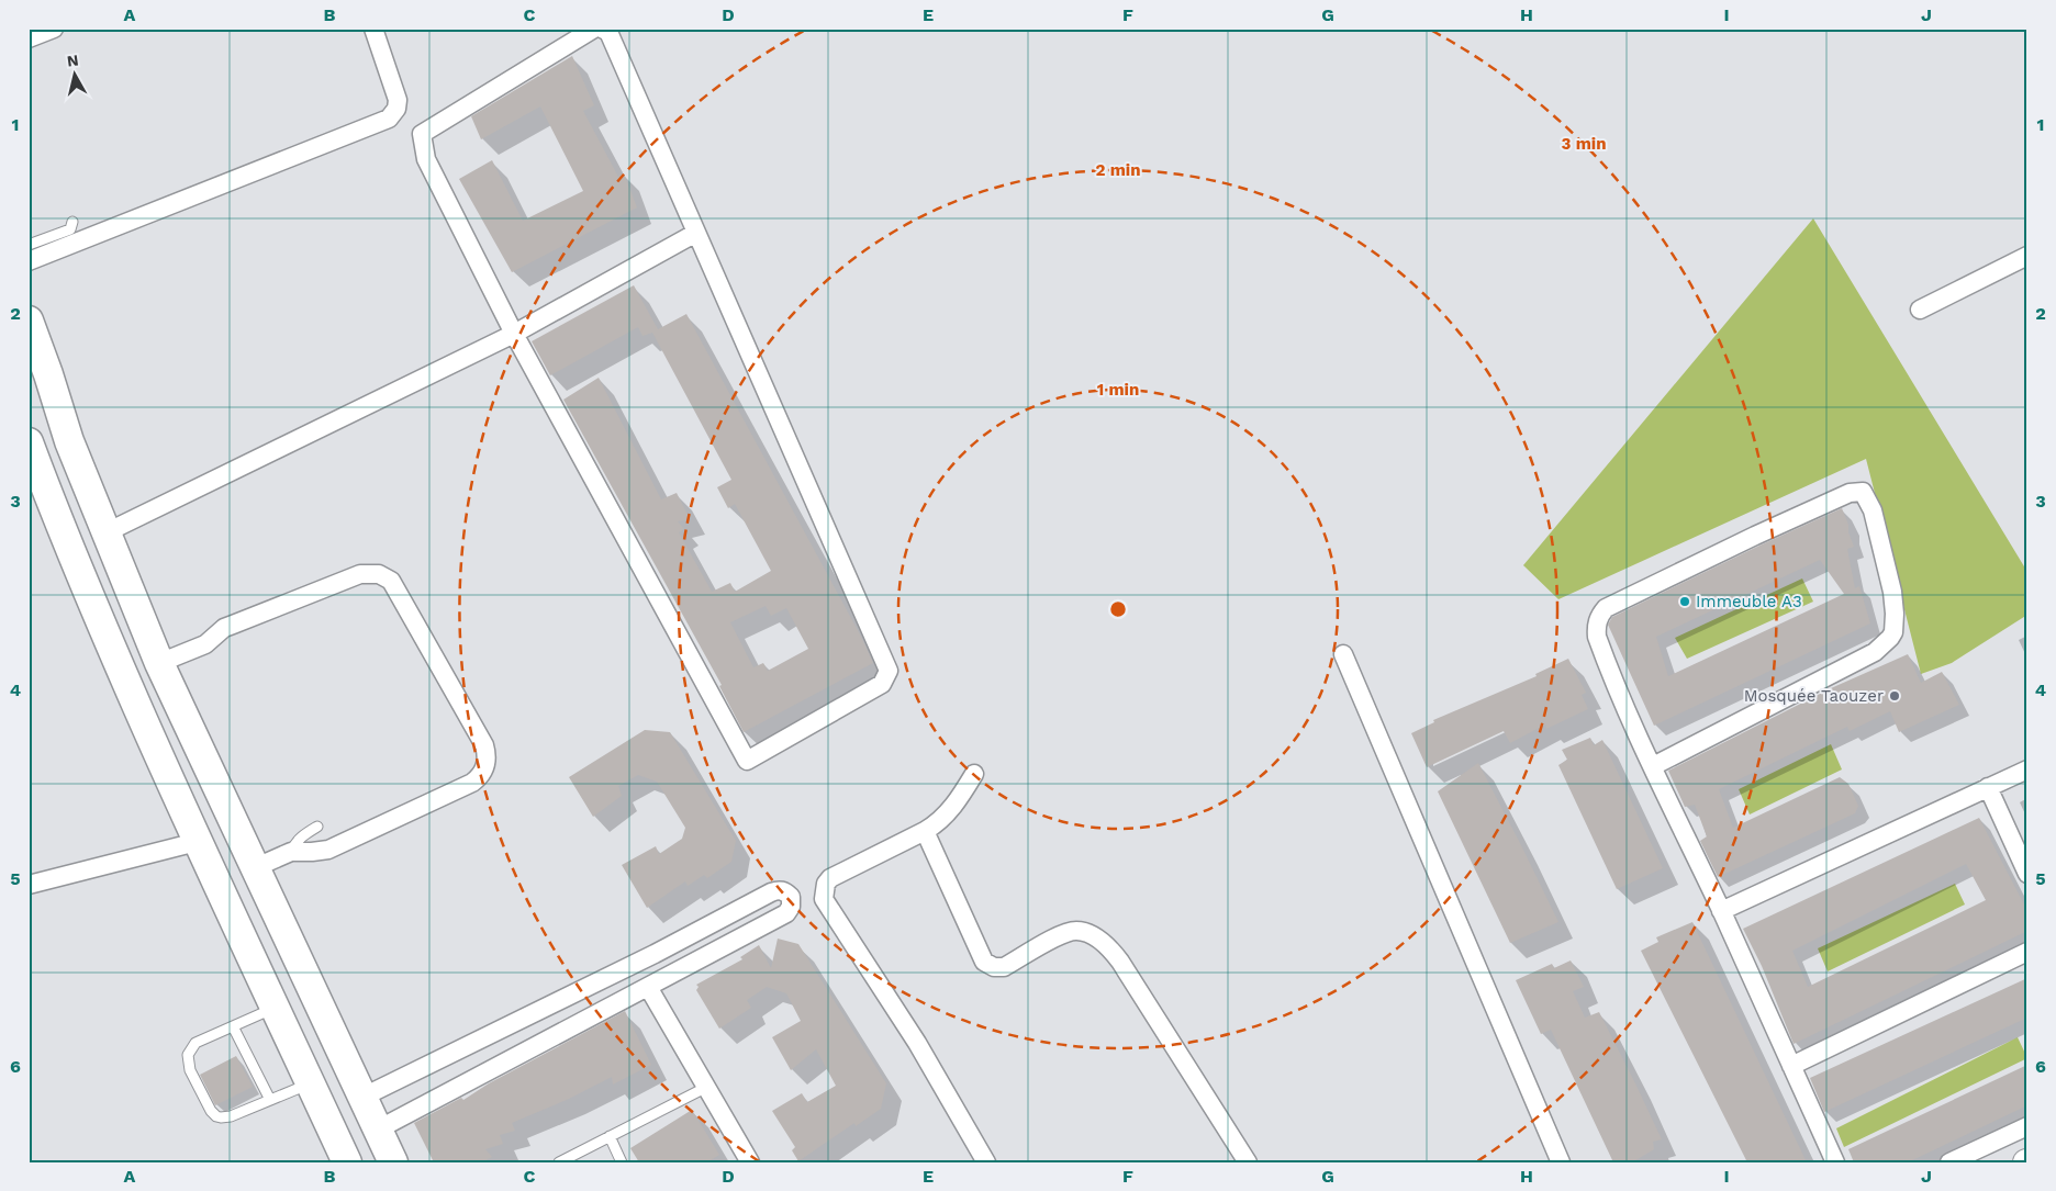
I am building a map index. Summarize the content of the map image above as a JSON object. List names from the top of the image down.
{
  "places": ["Immeuble A3", "Mosquée Taouzer"],
  "north": "top",
  "grid": {
    "columns": [
      "A",
      "B",
      "C",
      "D",
      "E",
      "F",
      "G",
      "H",
      "I",
      "J"
    ],
    "rows": [
      "1",
      "2",
      "3",
      "4",
      "5",
      "6"
    ]
  },
  "rings": ["3 min", "2 min", "1 min"]
}
